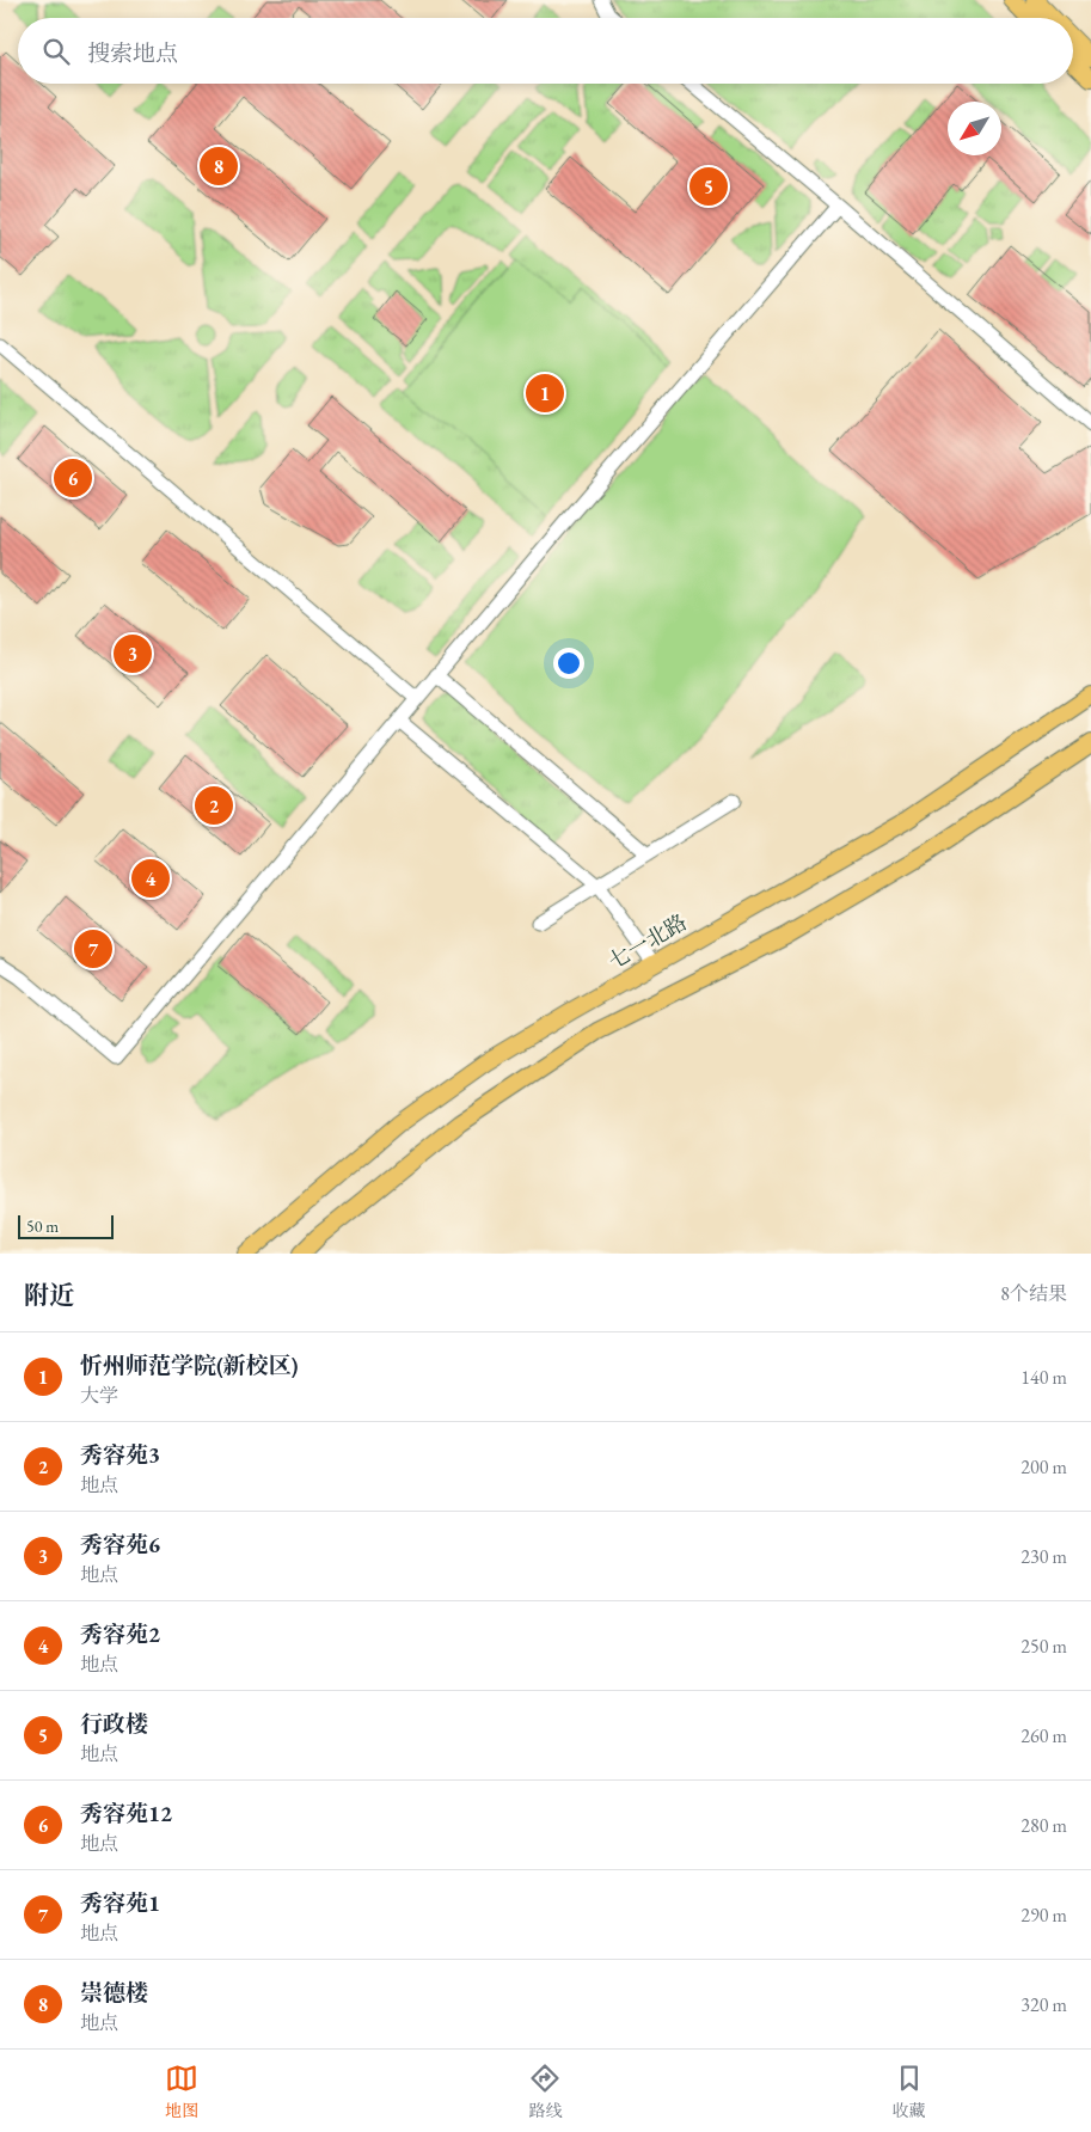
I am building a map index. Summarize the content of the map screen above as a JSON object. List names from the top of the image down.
{
  "streets": {
    "main road": ["七一北路"]
  },
  "scale_bar": "50 m",
  "north": "bottom left",
  "page": {
    "search": "搜索地点",
    "pins": [
      "8",
      "5",
      "1",
      "6",
      "3",
      "2",
      "4",
      "7"
    ],
    "scale": "50 m",
    "heading": ["附近", "8个结果"],
    "list": [
      {
        "mark": "1",
        "name": "忻州师范学院(新校区)",
        "note": "大学",
        "value": "140 m"
      },
      {
        "mark": "2",
        "name": "秀容苑3",
        "note": "地点",
        "value": "200 m"
      },
      {
        "mark": "3",
        "name": "秀容苑6",
        "note": "地点",
        "value": "230 m"
      },
      {
        "mark": "4",
        "name": "秀容苑2",
        "note": "地点",
        "value": "250 m"
      },
      {
        "mark": "5",
        "name": "行政楼",
        "note": "地点",
        "value": "260 m"
      },
      {
        "mark": "6",
        "name": "秀容苑12",
        "note": "地点",
        "value": "280 m"
      },
      {
        "mark": "7",
        "name": "秀容苑1",
        "note": "地点",
        "value": "290 m"
      },
      {
        "mark": "8",
        "name": "崇德楼",
        "note": "地点",
        "value": "320 m"
      }
    ],
    "nav": ["地图", "路线", "收藏"]
  }
}
